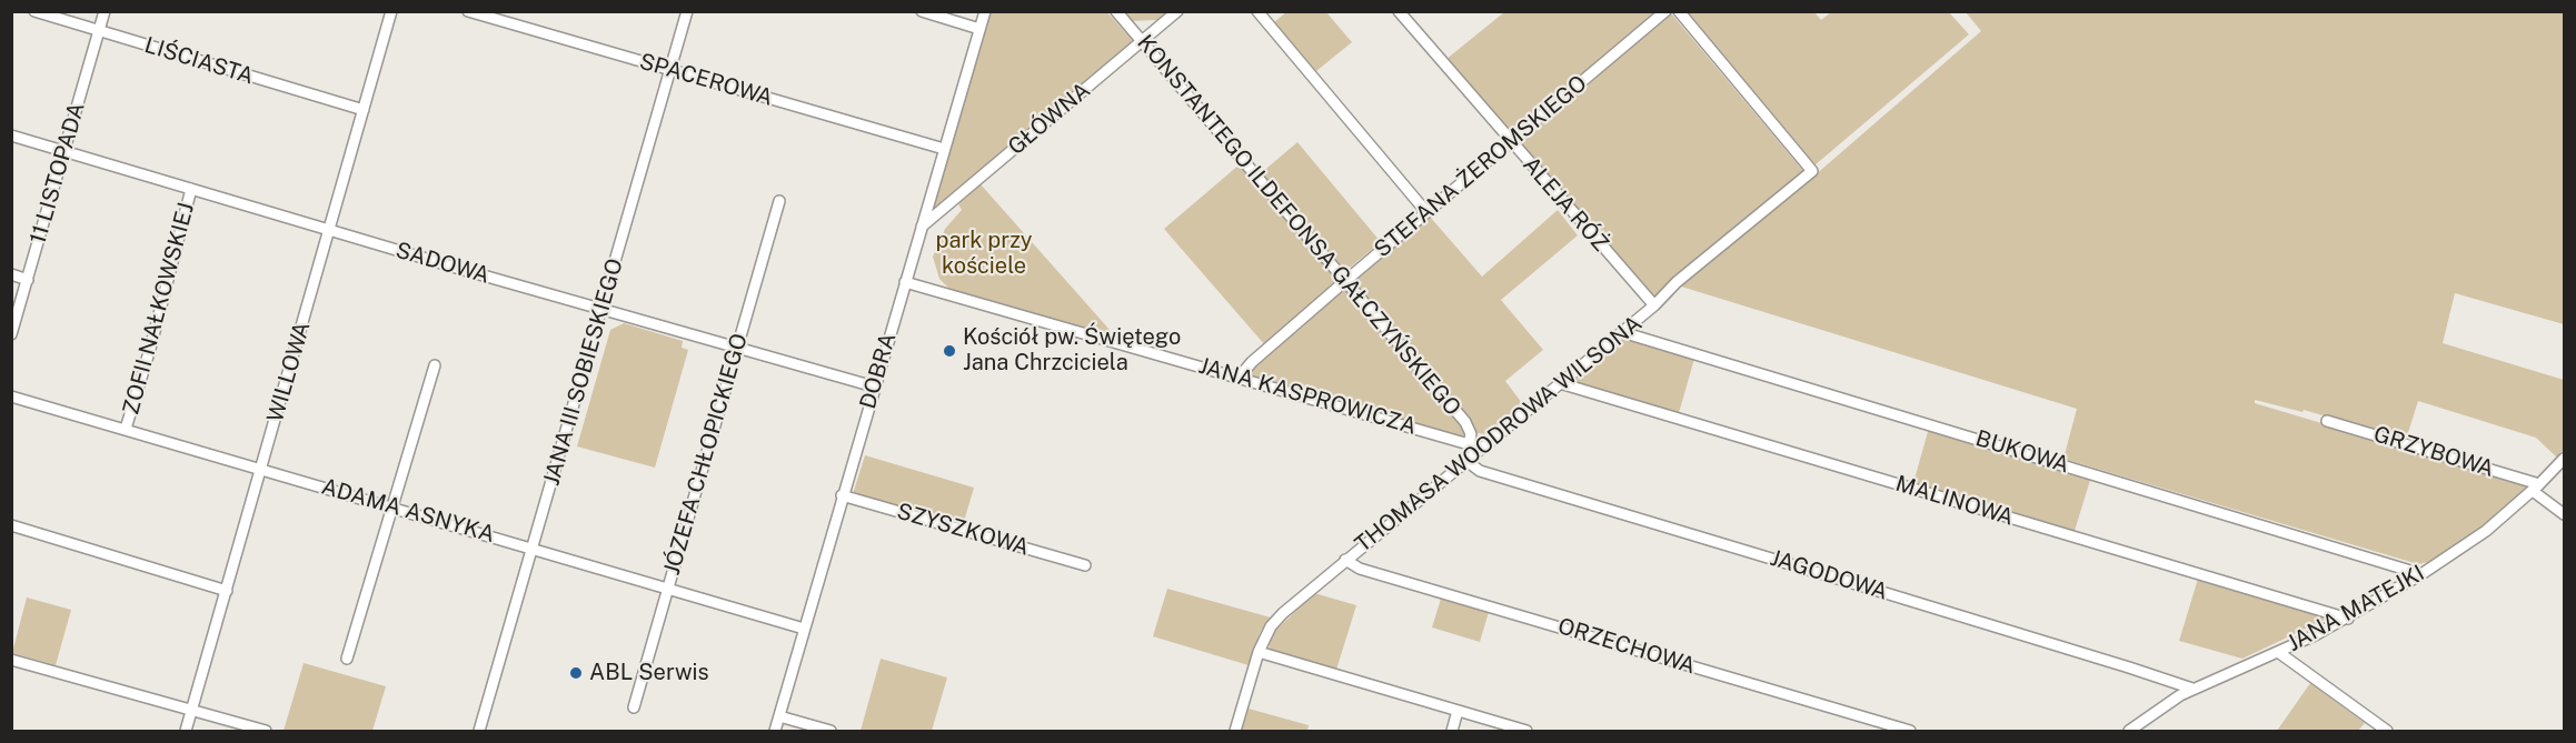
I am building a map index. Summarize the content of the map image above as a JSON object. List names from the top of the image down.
{
  "streets": {
    "street": [
      "LIŚCIASTA",
      "SPACEROWA",
      "GŁÓWNA",
      "STEFANA ŻEROMSKIEGO",
      "11 LISTOPADA",
      "ALEJA RÓŻ",
      "KONSTANTEGO ILDEFONSA GAŁCZYŃSKIEGO",
      "SADOWA",
      "ZOFII NAŁKOWSKIEJ",
      "DOBRA",
      "WILLOWA",
      "JANA III SOBIESKIEGO",
      "JANA KASPROWICZA",
      "THOMASA WOODROWA WILSONA",
      "BUKOWA",
      "GRZYBOWA",
      "JÓZEFA CHŁOPICKIEGO",
      "MALINOWA",
      "ADAMA ASNYKA",
      "SZYSZKOWA",
      "JAGODOWA",
      "JANA MATEJKI",
      "ORZECHOWA"
    ]
  },
  "crossings": [
    ["LIŚCIASTA", "11 LISTOPADA"],
    ["LIŚCIASTA", "WILLOWA"],
    ["SPACEROWA", "DOBRA"],
    ["SPACEROWA", "JANA III SOBIESKIEGO"],
    ["GŁÓWNA", "KONSTANTEGO ILDEFONSA GAŁCZYŃSKIEGO"],
    ["GŁÓWNA", "DOBRA"],
    ["STEFANA ŻEROMSKIEGO", "ALEJA RÓŻ"],
    ["STEFANA ŻEROMSKIEGO", "KONSTANTEGO ILDEFONSA GAŁCZYŃSKIEGO"],
    ["STEFANA ŻEROMSKIEGO", "JANA KASPROWICZA"],
    ["11 LISTOPADA", "SADOWA"],
    ["ALEJA RÓŻ", "THOMASA WOODROWA WILSONA"],
    ["KONSTANTEGO ILDEFONSA GAŁCZYŃSKIEGO", "JANA KASPROWICZA"],
    ["KONSTANTEGO ILDEFONSA GAŁCZYŃSKIEGO", "THOMASA WOODROWA WILSONA"],
    ["SADOWA", "ZOFII NAŁKOWSKIEJ"],
    ["SADOWA", "DOBRA"],
    ["SADOWA", "WILLOWA"],
    ["SADOWA", "JANA III SOBIESKIEGO"],
    ["SADOWA", "JÓZEFA CHŁOPICKIEGO"],
    ["ZOFII NAŁKOWSKIEJ", "ADAMA ASNYKA"],
    ["DOBRA", "JANA KASPROWICZA"],
    ["DOBRA", "ADAMA ASNYKA"],
    ["DOBRA", "SZYSZKOWA"],
    ["WILLOWA", "ADAMA ASNYKA"],
    ["JANA III SOBIESKIEGO", "ADAMA ASNYKA"],
    ["JANA KASPROWICZA", "THOMASA WOODROWA WILSONA"],
    ["THOMASA WOODROWA WILSONA", "BUKOWA"],
    ["THOMASA WOODROWA WILSONA", "MALINOWA"],
    ["THOMASA WOODROWA WILSONA", "JAGODOWA"],
    ["THOMASA WOODROWA WILSONA", "ORZECHOWA"],
    ["BUKOWA", "JANA MATEJKI"],
    ["GRZYBOWA", "JANA MATEJKI"],
    ["JÓZEFA CHŁOPICKIEGO", "ADAMA ASNYKA"],
    ["MALINOWA", "JANA MATEJKI"],
    ["JAGODOWA", "JANA MATEJKI"]
  ],
  "parks": ["park przy kościele"],
  "places": ["Kościół pw. Świętego Jana Chrzciciela", "ABL Serwis"]
}
